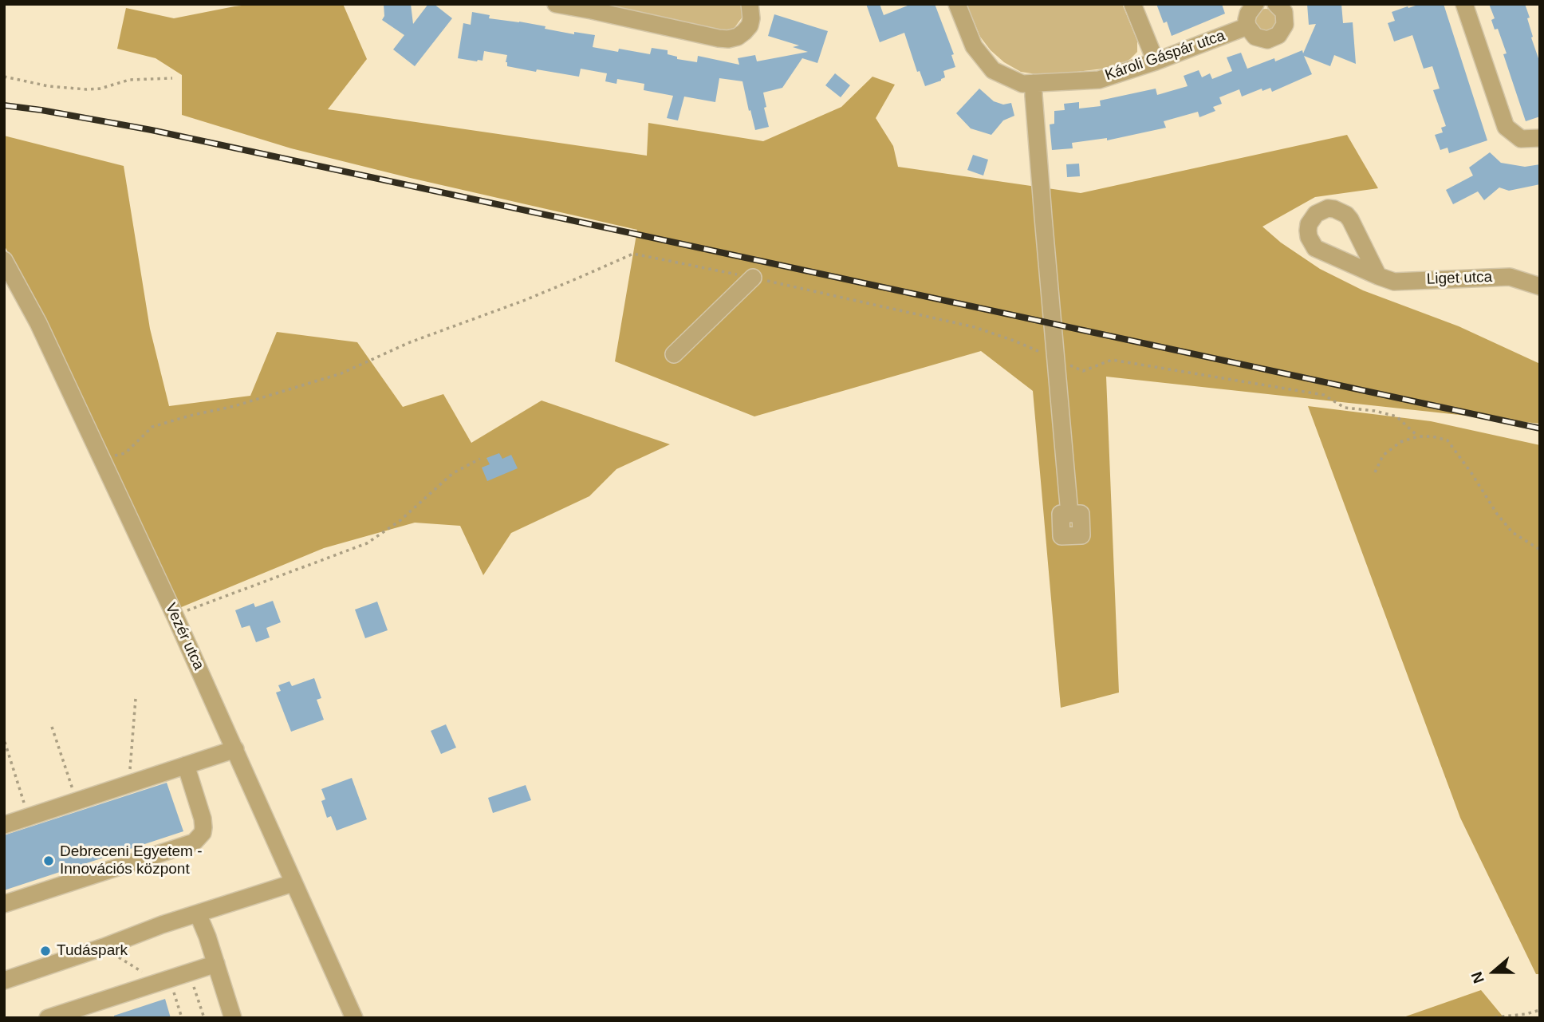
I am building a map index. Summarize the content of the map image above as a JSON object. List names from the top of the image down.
{
  "streets": {
    "street": ["Károli Gáspár utca", "Liget utca", "Vezér utca"]
  },
  "places": ["Debreceni Egyetem - Innovációs központ", "Tudáspark"],
  "north": "left"
}
